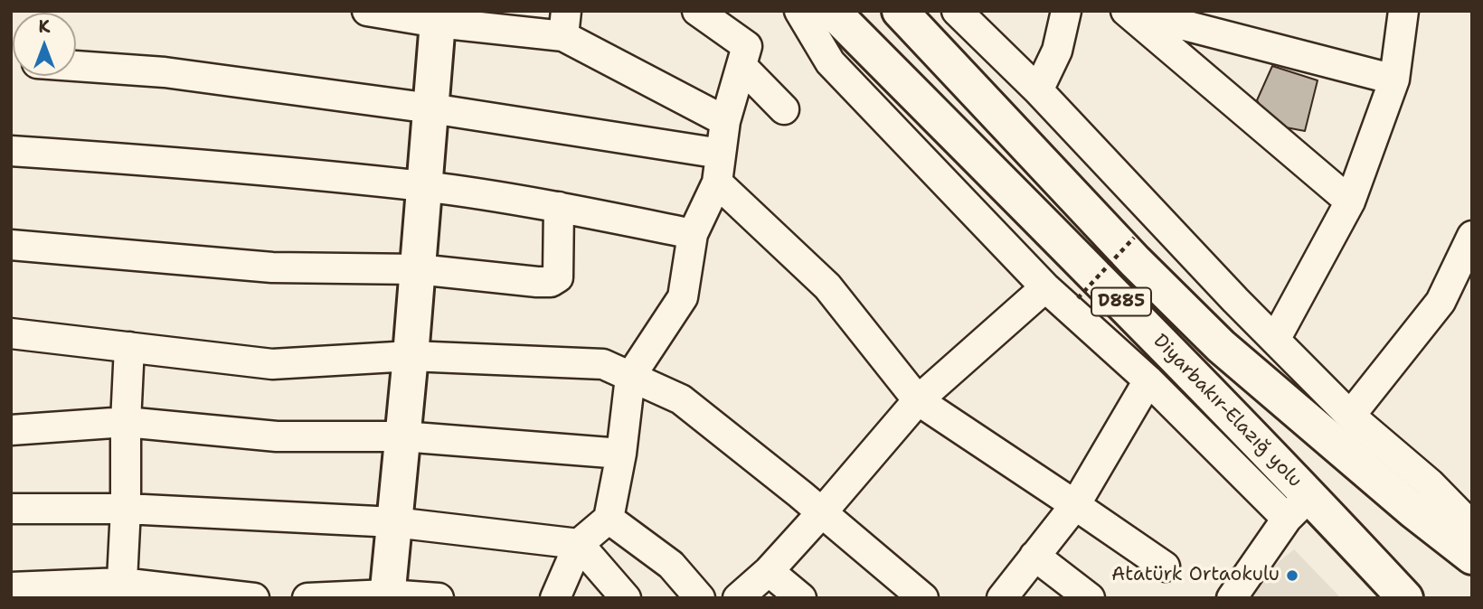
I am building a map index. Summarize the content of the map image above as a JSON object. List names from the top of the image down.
{
  "streets": {
    "main road": ["D885", "Diyarbakır-Elazığ yolu"]
  },
  "places": ["Atatürk Ortaokulu"],
  "north": "top"
}
